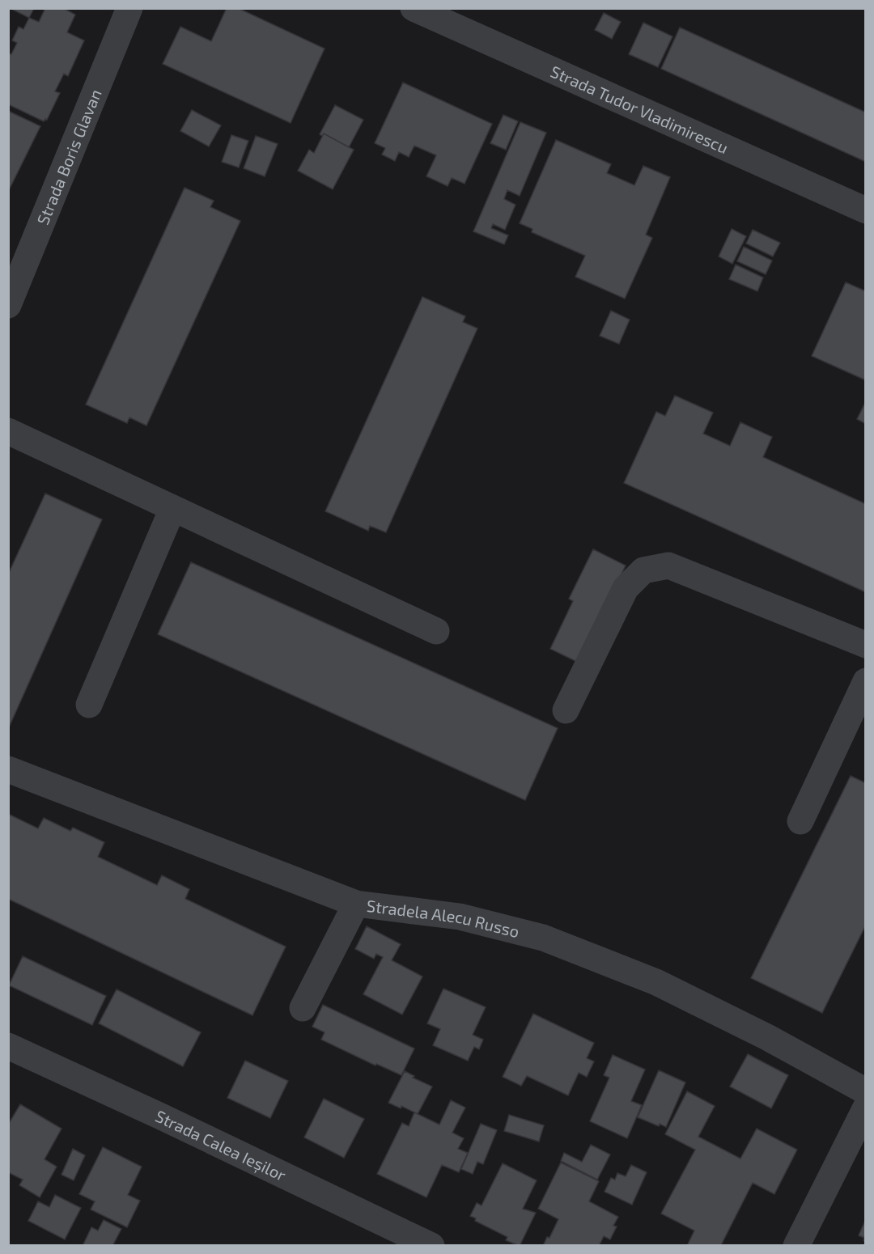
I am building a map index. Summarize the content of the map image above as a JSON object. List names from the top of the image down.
{
  "streets": {
    "street": [
      "Strada Tudor Vladimirescu",
      "Strada Boris Glavan",
      "Stradela Alecu Russo",
      "Strada Calea Ieșilor"
    ]
  }
}
